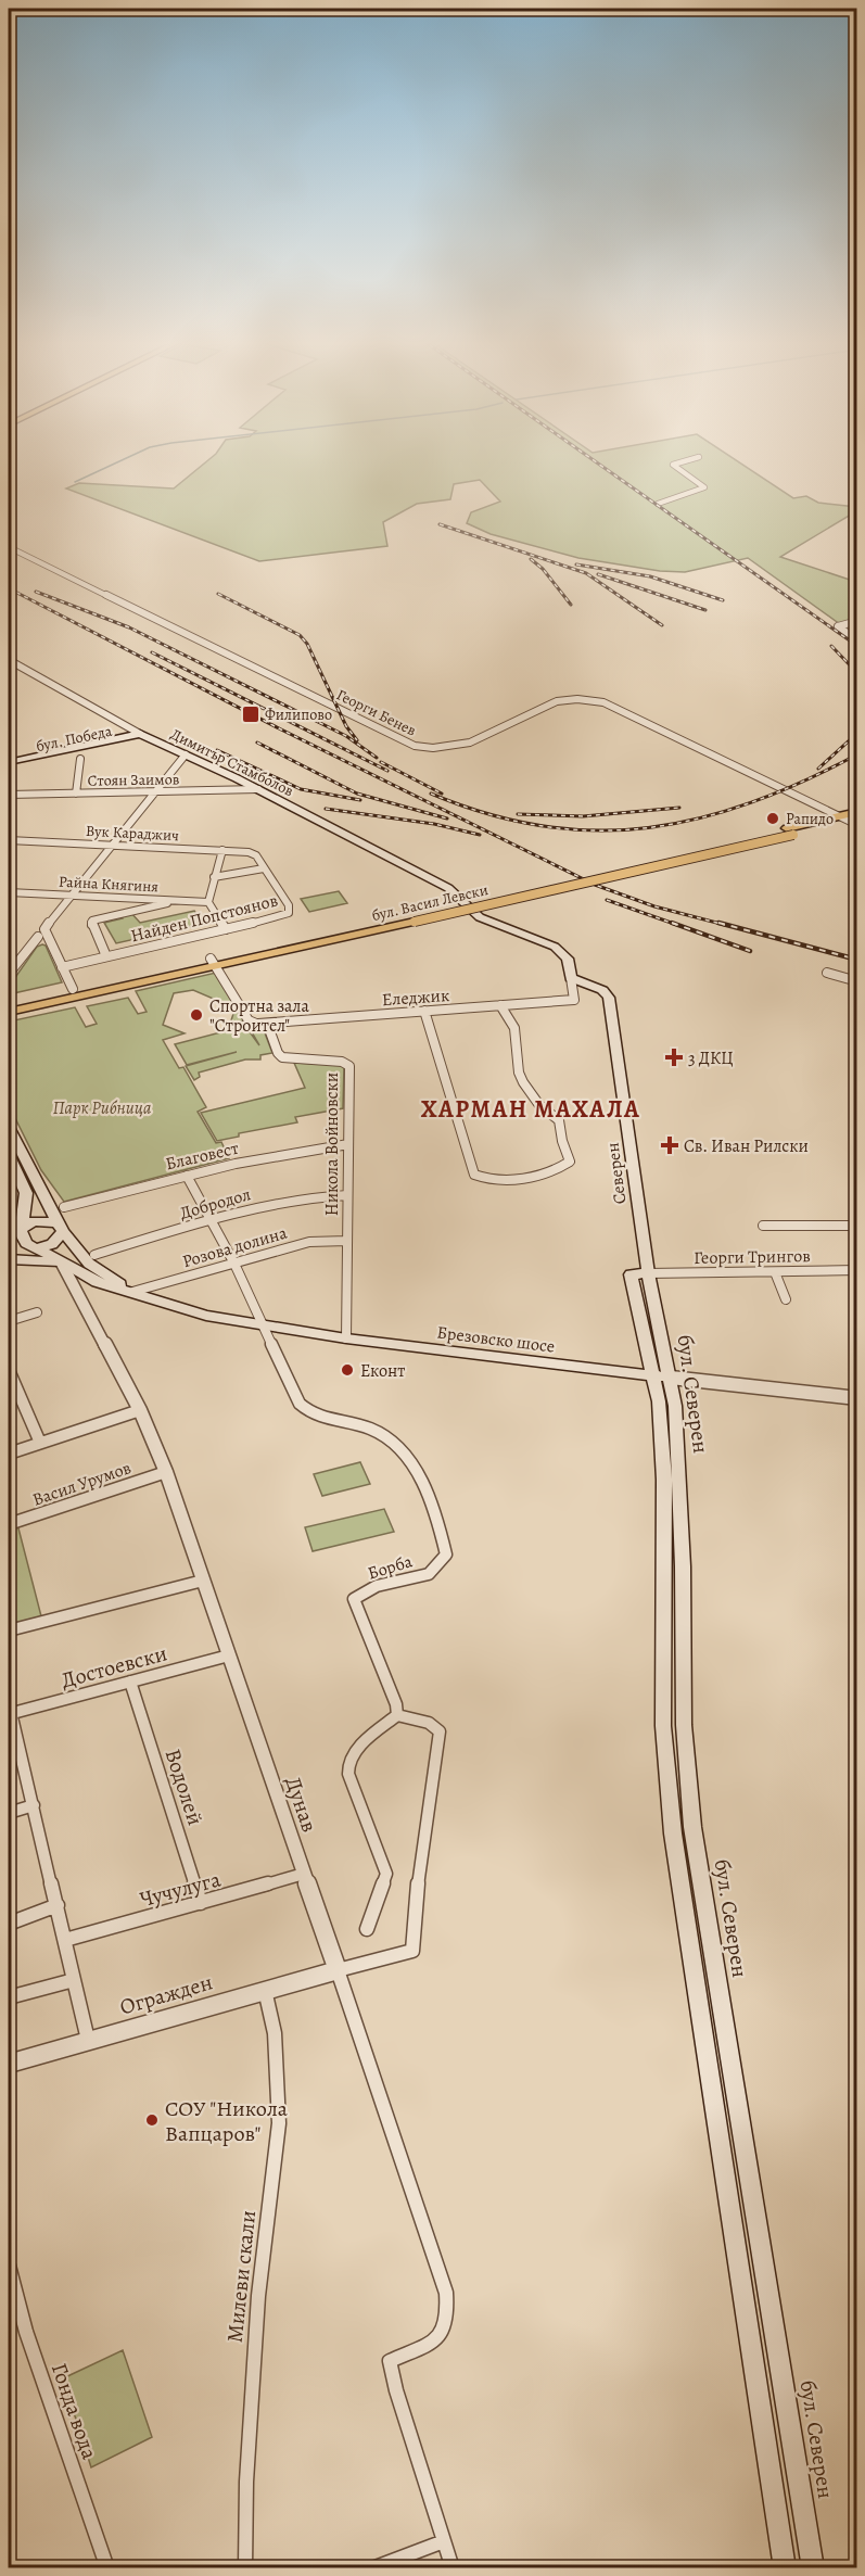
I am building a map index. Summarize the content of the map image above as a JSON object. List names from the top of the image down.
{
  "streets": {
    "main road": [
      "бул. Победа",
      "Димитър Стамболов",
      "бул. Васил Левски",
      "Северен",
      "Брезовско шосе",
      "бул. Северен"
    ],
    "street": [
      "Георги Бенев",
      "Стоян Заимов",
      "Вук Караджич",
      "Райна Княгиня",
      "Найден Попстоянов",
      "Еледжик",
      "Никола Войновски",
      "Благовест",
      "Добродол",
      "Розова долина",
      "Георги Трингов",
      "Васил Урумов",
      "Борба",
      "Достоевски",
      "Водолей",
      "Дунав",
      "Чучулуга",
      "Огражден",
      "Милеви скали",
      "Гонда вода"
    ]
  },
  "crossings": [
    ["Георги Бенев", "бул. Васил Левски"],
    ["бул. Победа", "Димитър Стамболов"],
    ["Димитър Стамболов", "Стоян Заимов"],
    ["Димитър Стамболов", "Северен"],
    ["Вук Караджич", "Найден Попстоянов"],
    ["бул. Васил Левски", "Никола Войновски"],
    ["Еледжик", "Никола Войновски"],
    ["Никола Войновски", "Благовест"],
    ["Никола Войновски", "Добродол"],
    ["Никола Войновски", "Розова долина"],
    ["Никола Войновски", "Брезовско шосе"],
    ["Северен", "Георги Трингов"],
    ["Северен", "бул. Северен"],
    ["Розова долина", "Брезовско шосе"],
    ["Георги Трингов", "бул. Северен"],
    ["Брезовско шосе", "бул. Северен"],
    ["Брезовско шосе", "Борба"],
    ["Брезовско шосе", "Дунав"],
    ["Васил Урумов", "Дунав"],
    ["Достоевски", "Водолей"],
    ["Достоевски", "Дунав"],
    ["Водолей", "Чучулуга"],
    ["Дунав", "Чучулуга"],
    ["Дунав", "Огражден"],
    ["Огражден", "Милеви скали"]
  ],
  "districts": ["ХАРМАН МАХАЛА"],
  "parks": ["Парк Рибница"],
  "places": {
    "transit": ["Филипово"],
    "other": [
      "Рапидо",
      "Спортна зала \"Строител\"",
      "Еконт",
      "СОУ \"Никола Вапцаров\""
    ],
    "health": ["3 ДКЦ", "Св. Иван Рилски"]
  }
}
